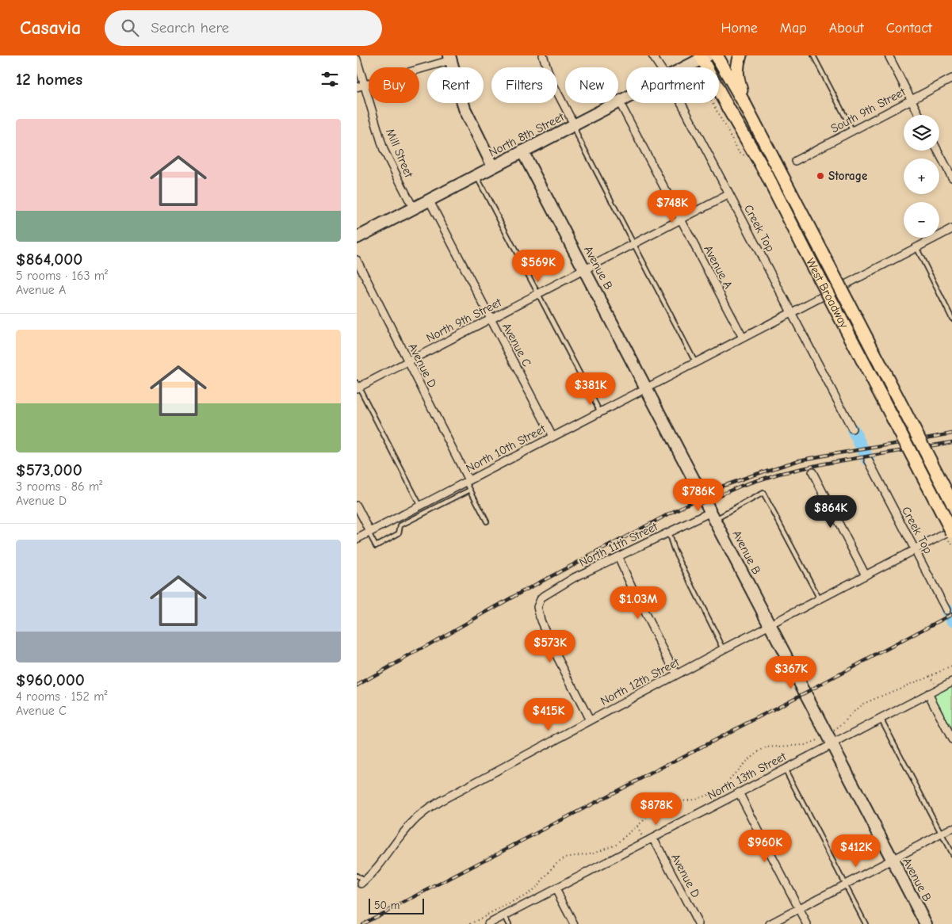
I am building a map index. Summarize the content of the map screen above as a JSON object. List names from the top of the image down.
{
  "streets": {
    "main road": ["West Broadway"],
    "street": [
      "South 9th Street",
      "North 8th Street",
      "Mill Street",
      "Creek Top",
      "Avenue A",
      "Avenue B",
      "North 9th Street",
      "Avenue C",
      "Avenue D",
      "North 10th Street",
      "North 11th Street",
      "North 12th Street",
      "North 13th Street"
    ]
  },
  "crossings": [
    ["North 8th Street", "Mill Street"],
    ["North 8th Street", "Avenue A"],
    ["North 8th Street", "Avenue B"],
    ["North 8th Street", "West Broadway"],
    ["North 8th Street", "Avenue C"],
    ["Creek Top", "North 9th Street"],
    ["Creek Top", "North 10th Street"],
    ["Creek Top", "North 12th Street"],
    ["Avenue A", "North 9th Street"],
    ["Avenue A", "North 10th Street"],
    ["Avenue B", "North 9th Street"],
    ["Avenue B", "North 10th Street"],
    ["Avenue B", "North 11th Street"],
    ["Avenue B", "North 12th Street"],
    ["Avenue B", "North 13th Street"],
    ["West Broadway", "North 12th Street"],
    ["North 9th Street", "Avenue C"],
    ["North 9th Street", "Avenue D"],
    ["Avenue C", "North 10th Street"],
    ["Avenue D", "North 10th Street"],
    ["Avenue D", "North 13th Street"],
    ["North 11th Street", "North 12th Street"]
  ],
  "places": ["Storage"],
  "scale_bar": "50 m",
  "page": {
    "header": "Casavia",
    "search": "Search here",
    "nav": [
      "Home",
      "Map",
      "About",
      "Contact"
    ],
    "heading": "12 homes",
    "chip": [
      "Buy",
      "Rent",
      "Filters",
      "New",
      "Apartment"
    ],
    "list": [
      {
        "name": "$864,000",
        "note": "5 rooms · 163 m² · Avenue A"
      },
      {
        "name": "$573,000",
        "note": "3 rooms · 86 m² · Avenue D"
      },
      {
        "name": "$960,000",
        "note": "4 rooms · 152 m² · Avenue C"
      }
    ],
    "map_buttons": ["+", "−"],
    "price": [
      "$748K",
      "$569K",
      "$381K",
      "$786K",
      "$864K",
      "$1.03M",
      "$573K",
      "$367K",
      "$415K",
      "$878K",
      "$960K",
      "$412K"
    ],
    "scale": "50 m"
  }
}
